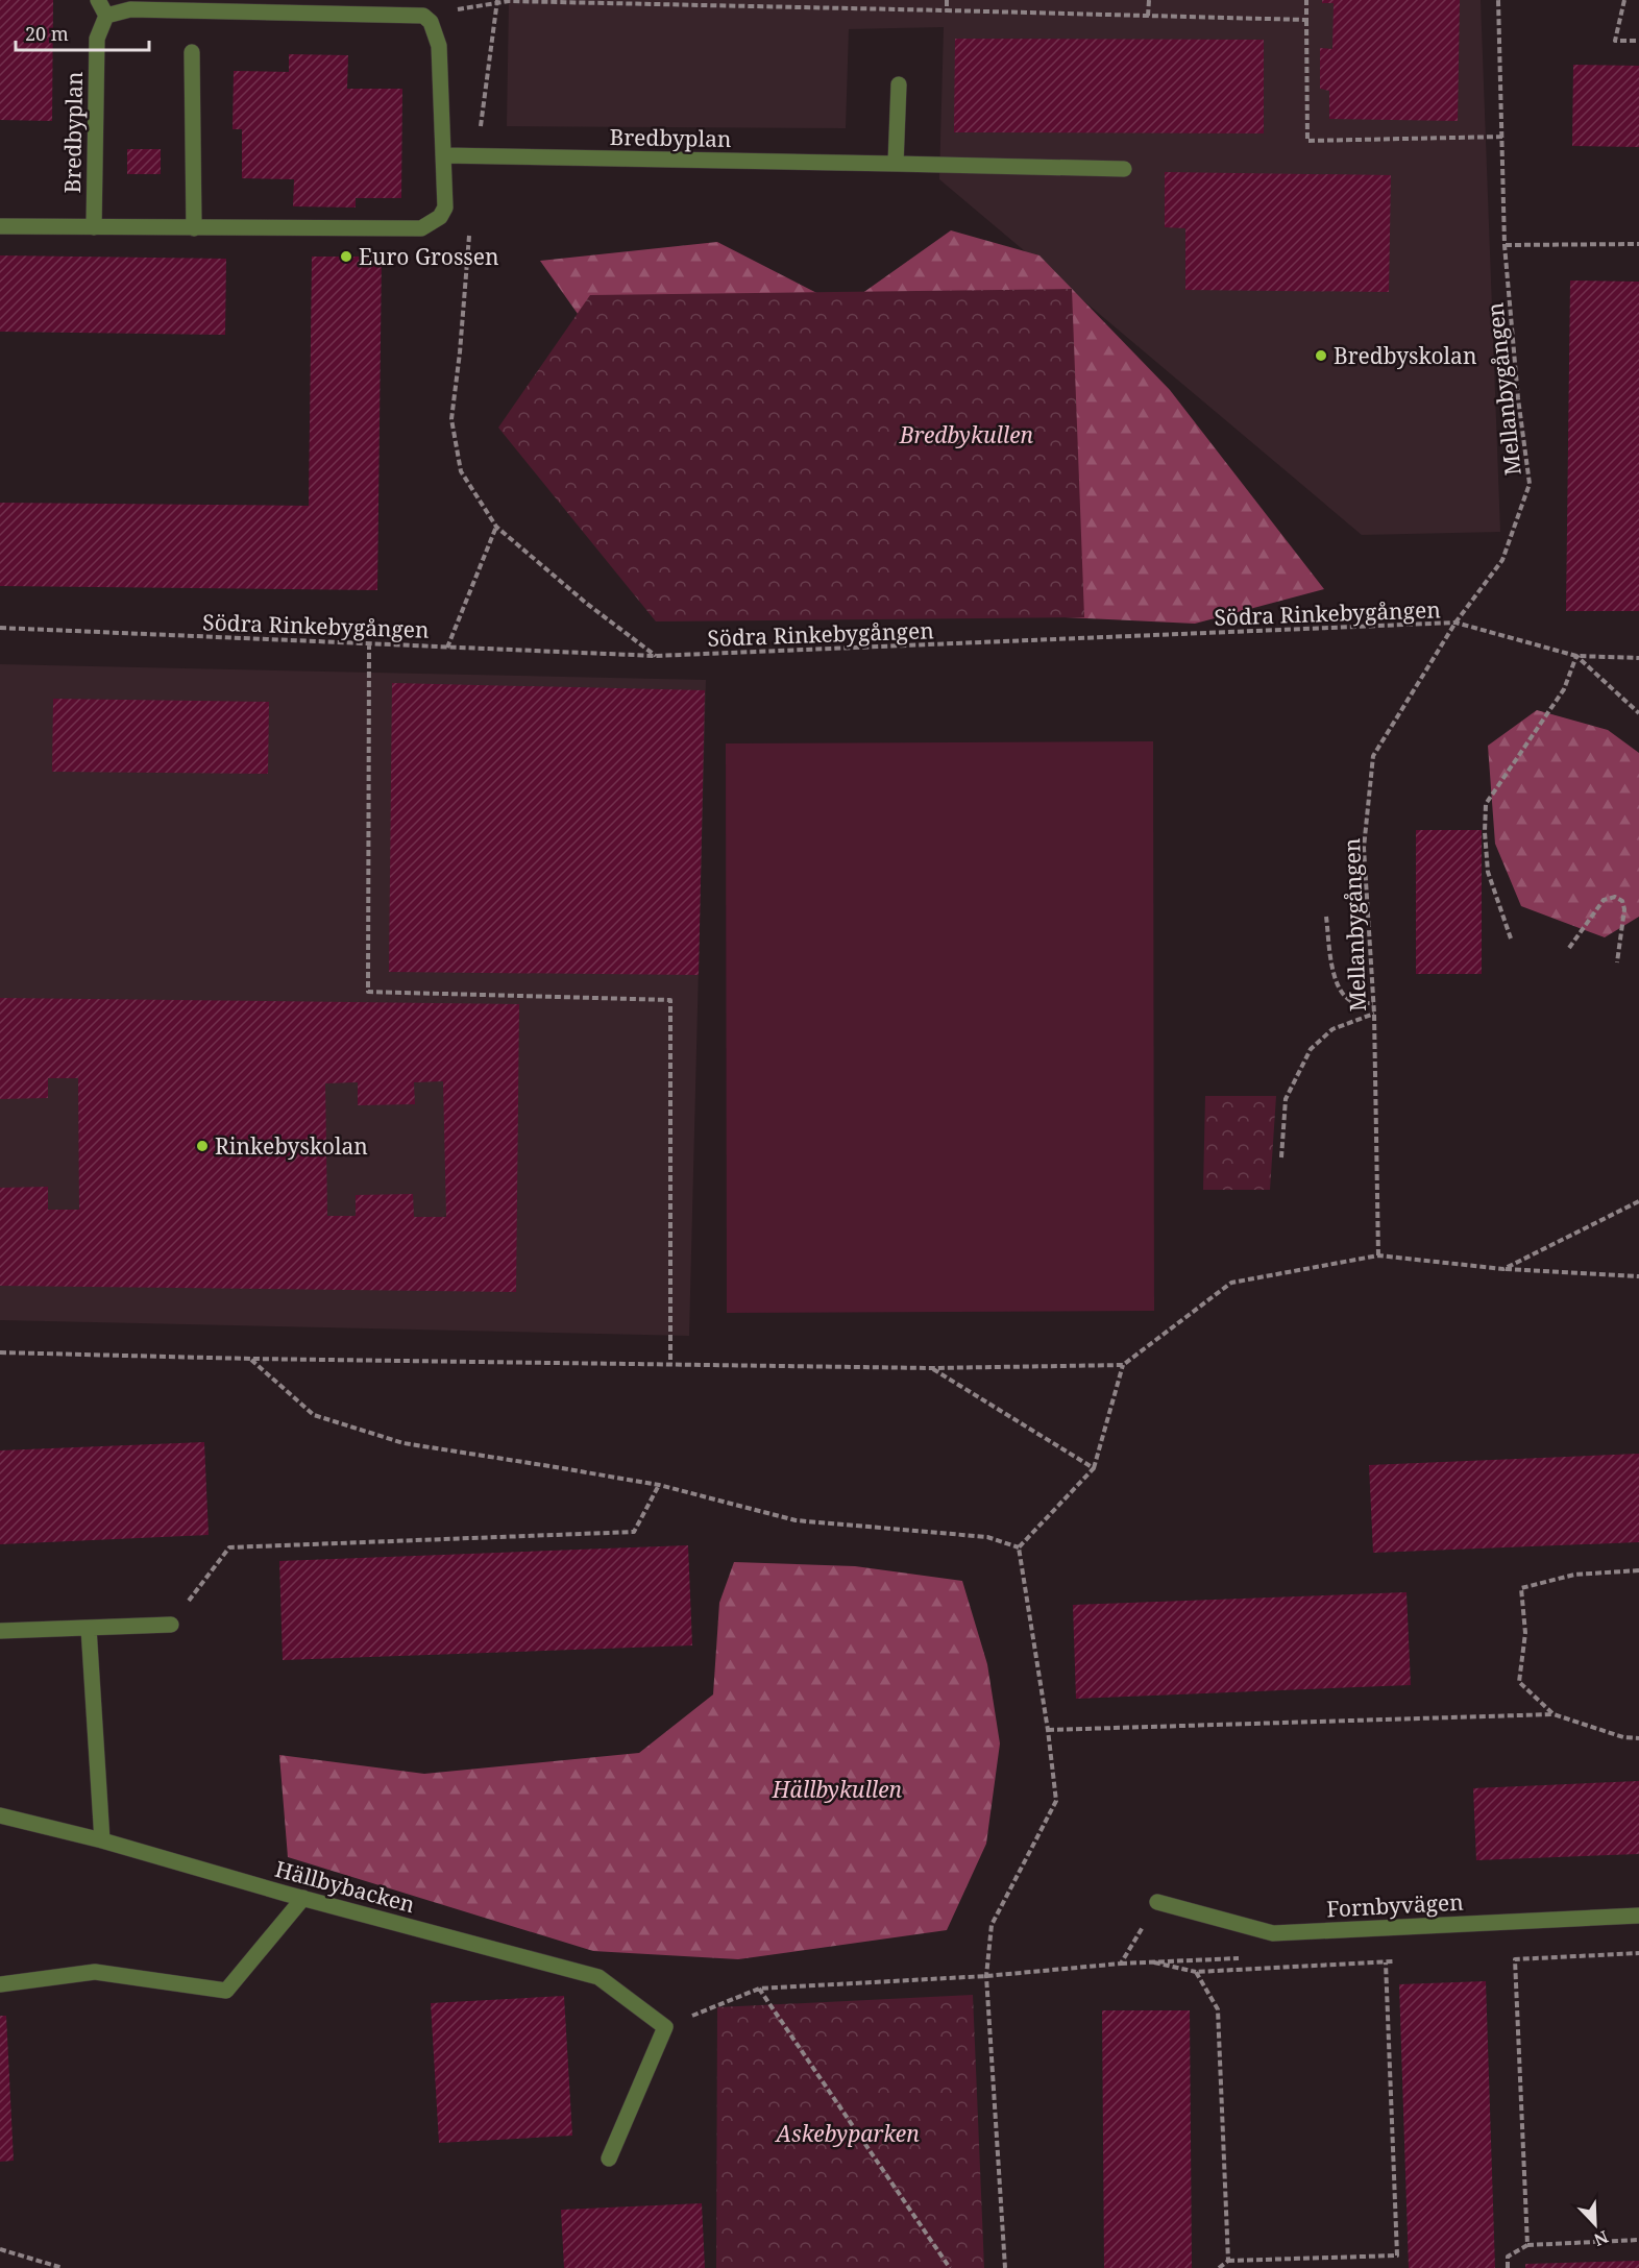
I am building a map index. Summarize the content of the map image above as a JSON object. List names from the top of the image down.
{
  "streets": {
    "street": ["Bredbyplan", "Hällbybacken", "Fornbyvägen"],
    "path": ["Mellanbygången", "Södra Rinkebygången"]
  },
  "crossings": [
    ["Mellanbygången", "Södra Rinkebygången"]
  ],
  "parks": ["Bredbykullen", "Hällbykullen", "Askebyparken"],
  "places": ["Euro Grossen", "Bredbyskolan", "Rinkebyskolan"],
  "scale_bar": "20 m",
  "north": "bottom right"
}
